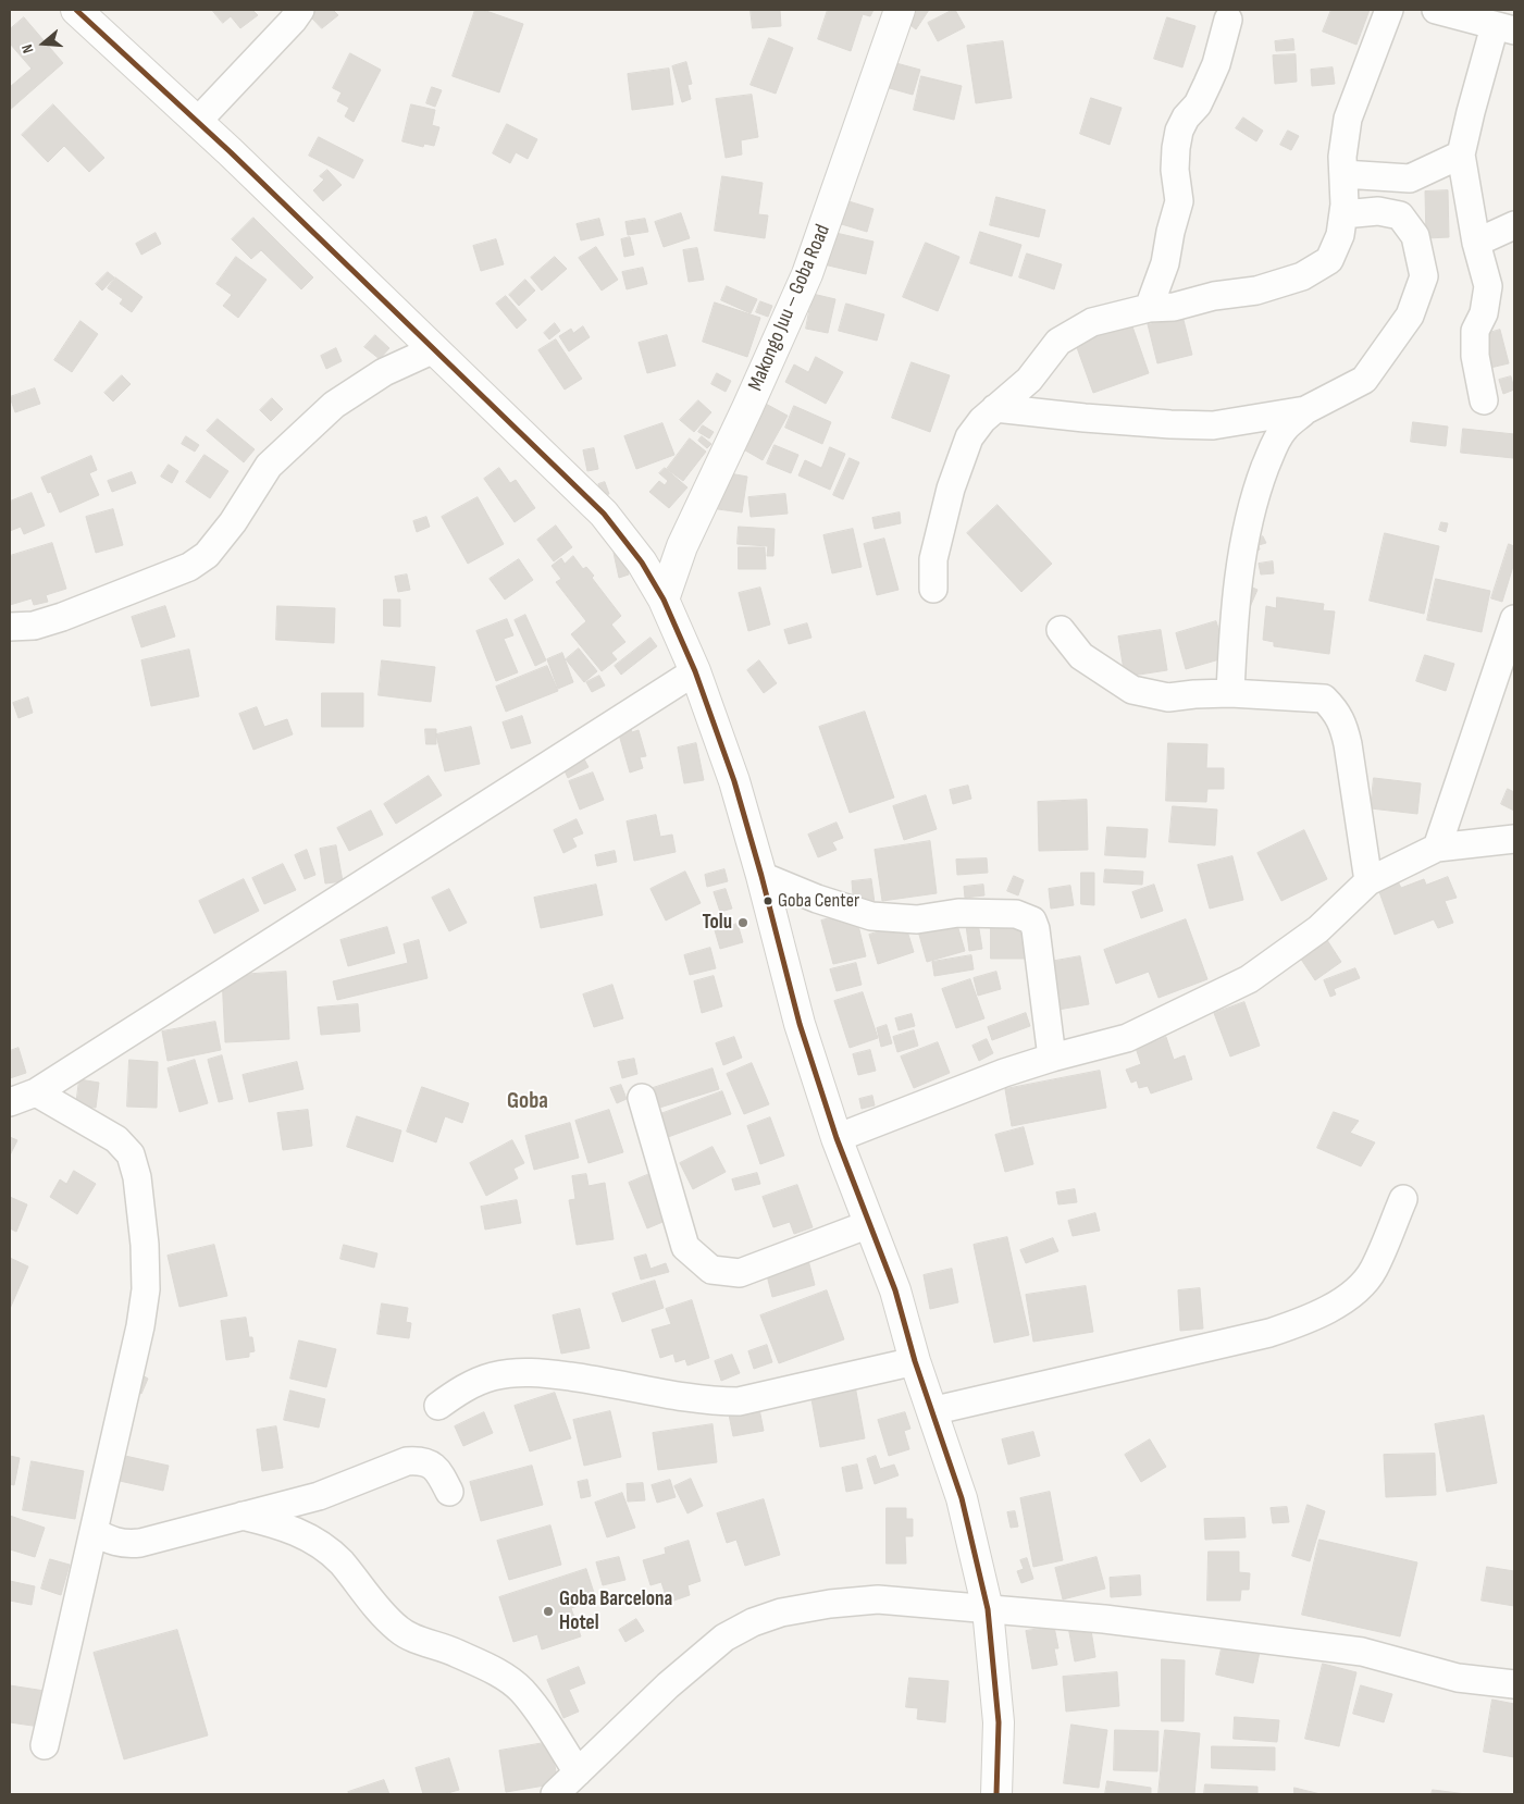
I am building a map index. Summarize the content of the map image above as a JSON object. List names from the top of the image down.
{
  "streets": {
    "street": ["Makongo Juu – Goba Road"]
  },
  "districts": ["Goba"],
  "places": ["Goba Center", "Tolu", "Goba Barcelona Hotel"],
  "north": "left"
}
